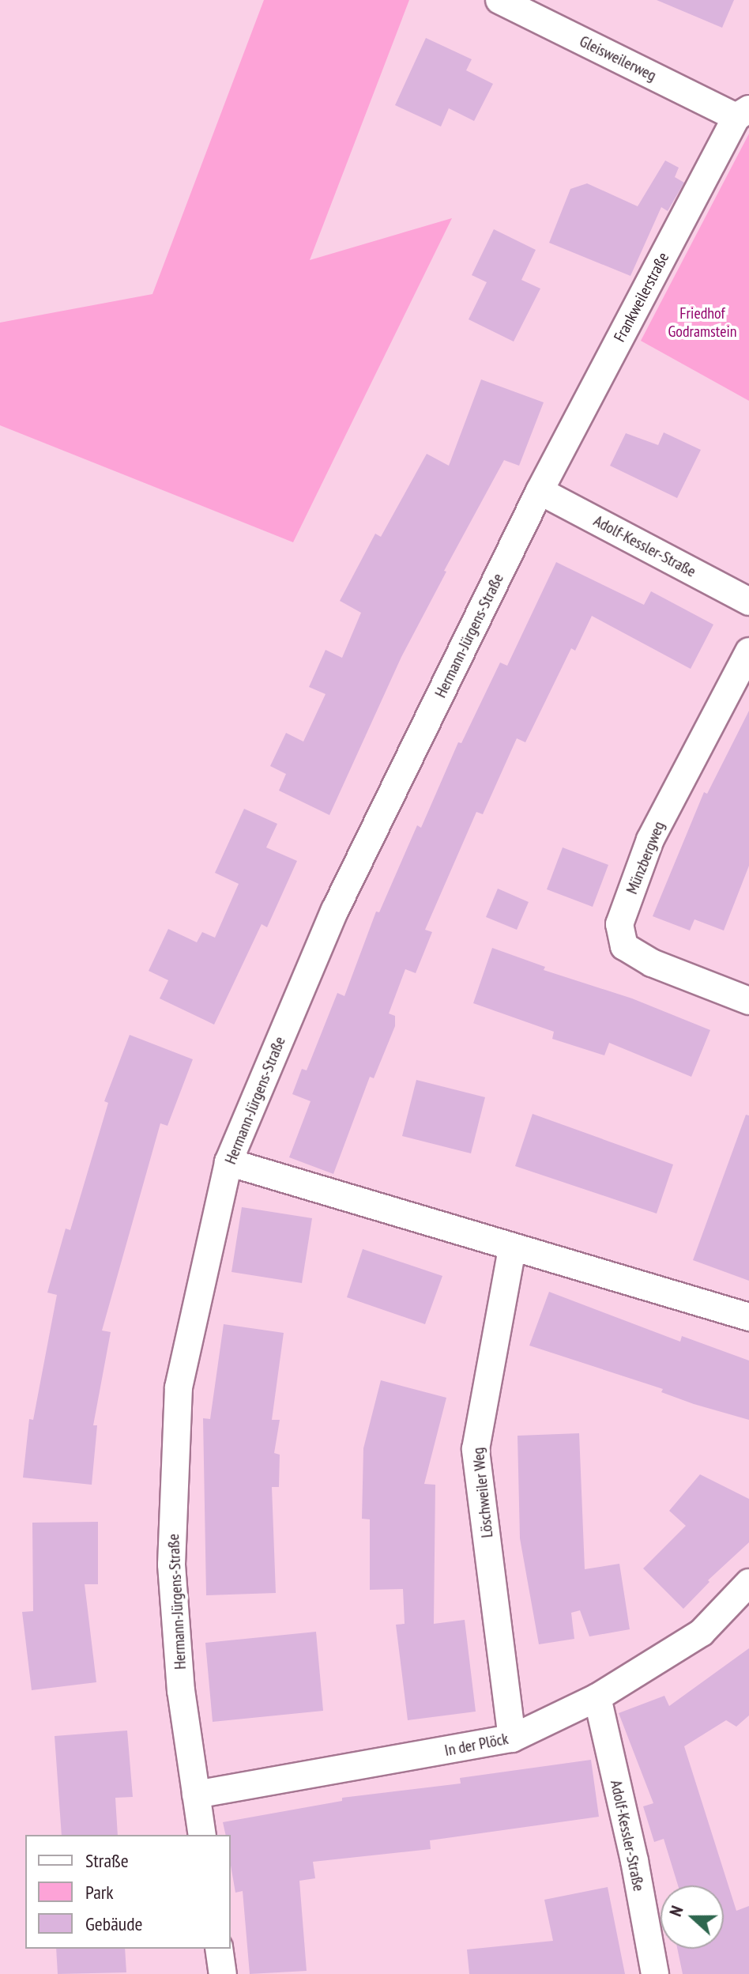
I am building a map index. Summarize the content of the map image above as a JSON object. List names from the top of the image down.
{
  "streets": {
    "street": [
      "Gleisweilerweg",
      "Frankweilerstraße",
      "Adolf-Kessler-Straße",
      "Hermann-Jürgens-Straße",
      "Münzbergweg",
      "Löschweiler Weg",
      "In der Plöck"
    ]
  },
  "crossings": [
    ["Gleisweilerweg", "Frankweilerstraße"],
    ["Frankweilerstraße", "Adolf-Kessler-Straße"],
    ["Frankweilerstraße", "Hermann-Jürgens-Straße"],
    ["Adolf-Kessler-Straße", "Hermann-Jürgens-Straße"],
    ["Adolf-Kessler-Straße", "In der Plöck"],
    ["Hermann-Jürgens-Straße", "In der Plöck"],
    ["Löschweiler Weg", "In der Plöck"]
  ],
  "parks": ["Friedhof Godramstein"],
  "legend": ["Straße", "Park", "Gebäude"],
  "north": "left"
}
